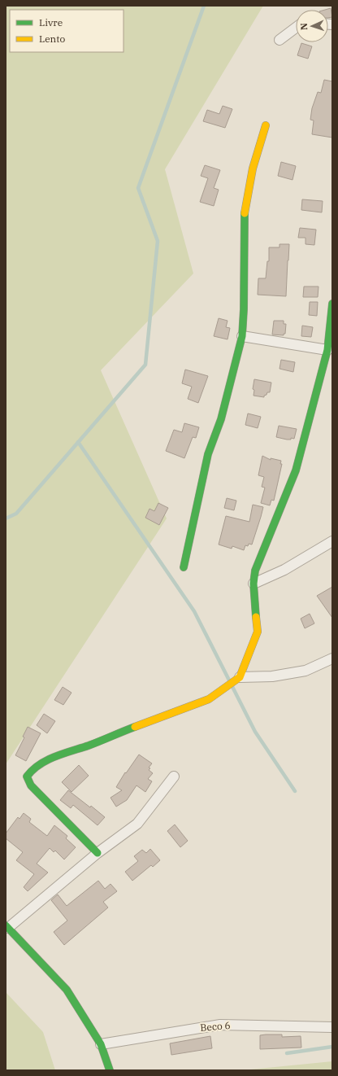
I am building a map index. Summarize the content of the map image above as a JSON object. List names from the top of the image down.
{
  "streets": {
    "street": ["Beco 6"]
  },
  "legend": ["Livre", "Lento"],
  "north": "left"
}
